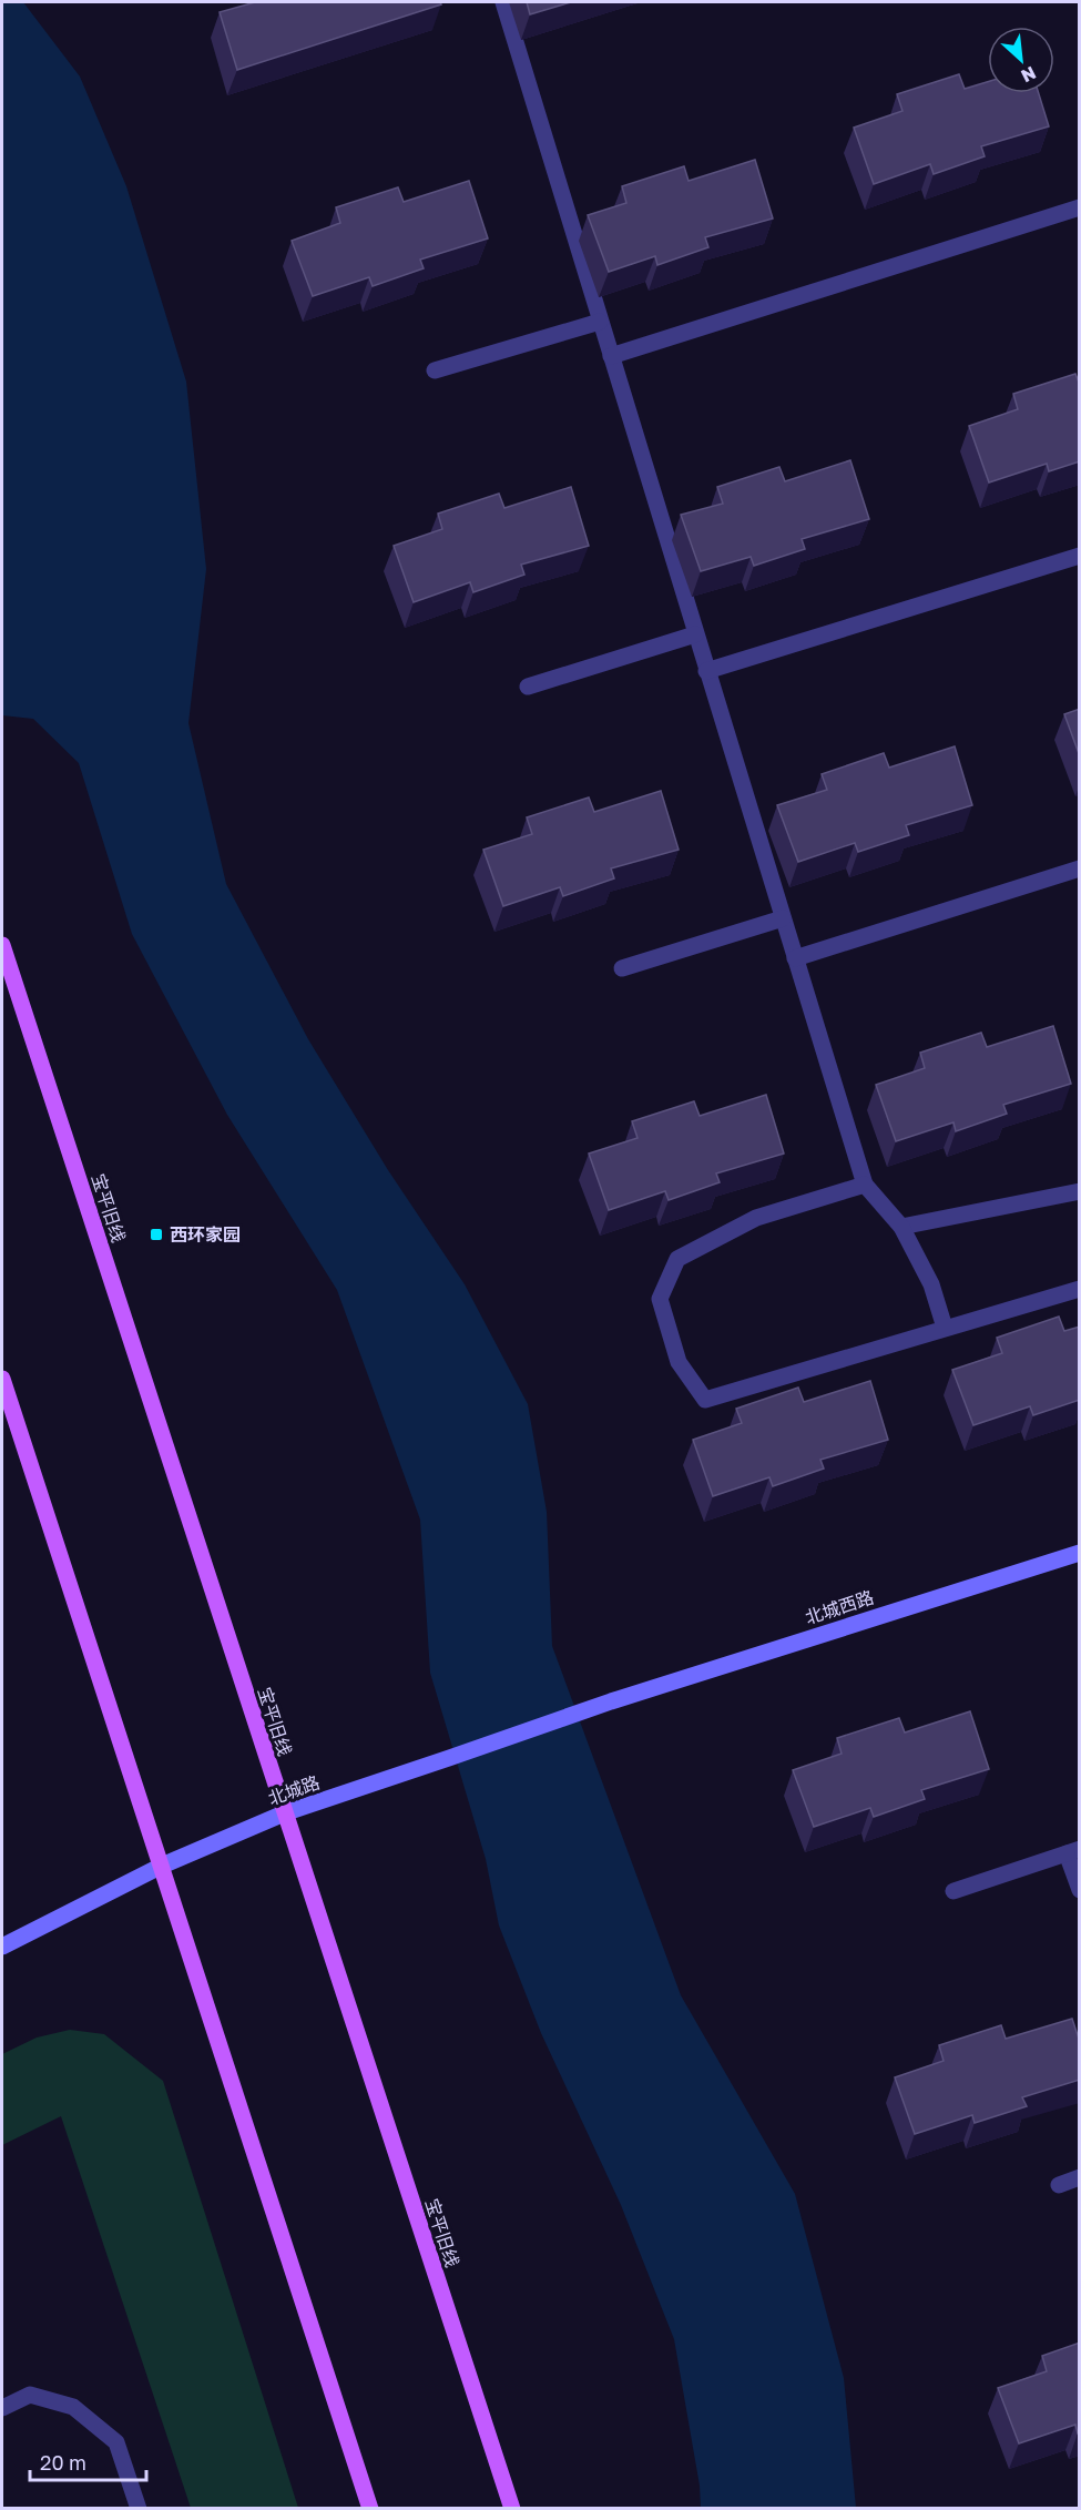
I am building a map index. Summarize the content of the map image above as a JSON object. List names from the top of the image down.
{
  "streets": {
    "main road": ["宝平旧线"],
    "street": ["北城西路", "北城路"]
  },
  "crossings": [
    ["宝平旧线", "北城路"],
    ["北城西路", "北城路"]
  ],
  "places": {
    "transit": ["西环家园"]
  },
  "scale_bar": "20 m",
  "north": "bottom right"
}
